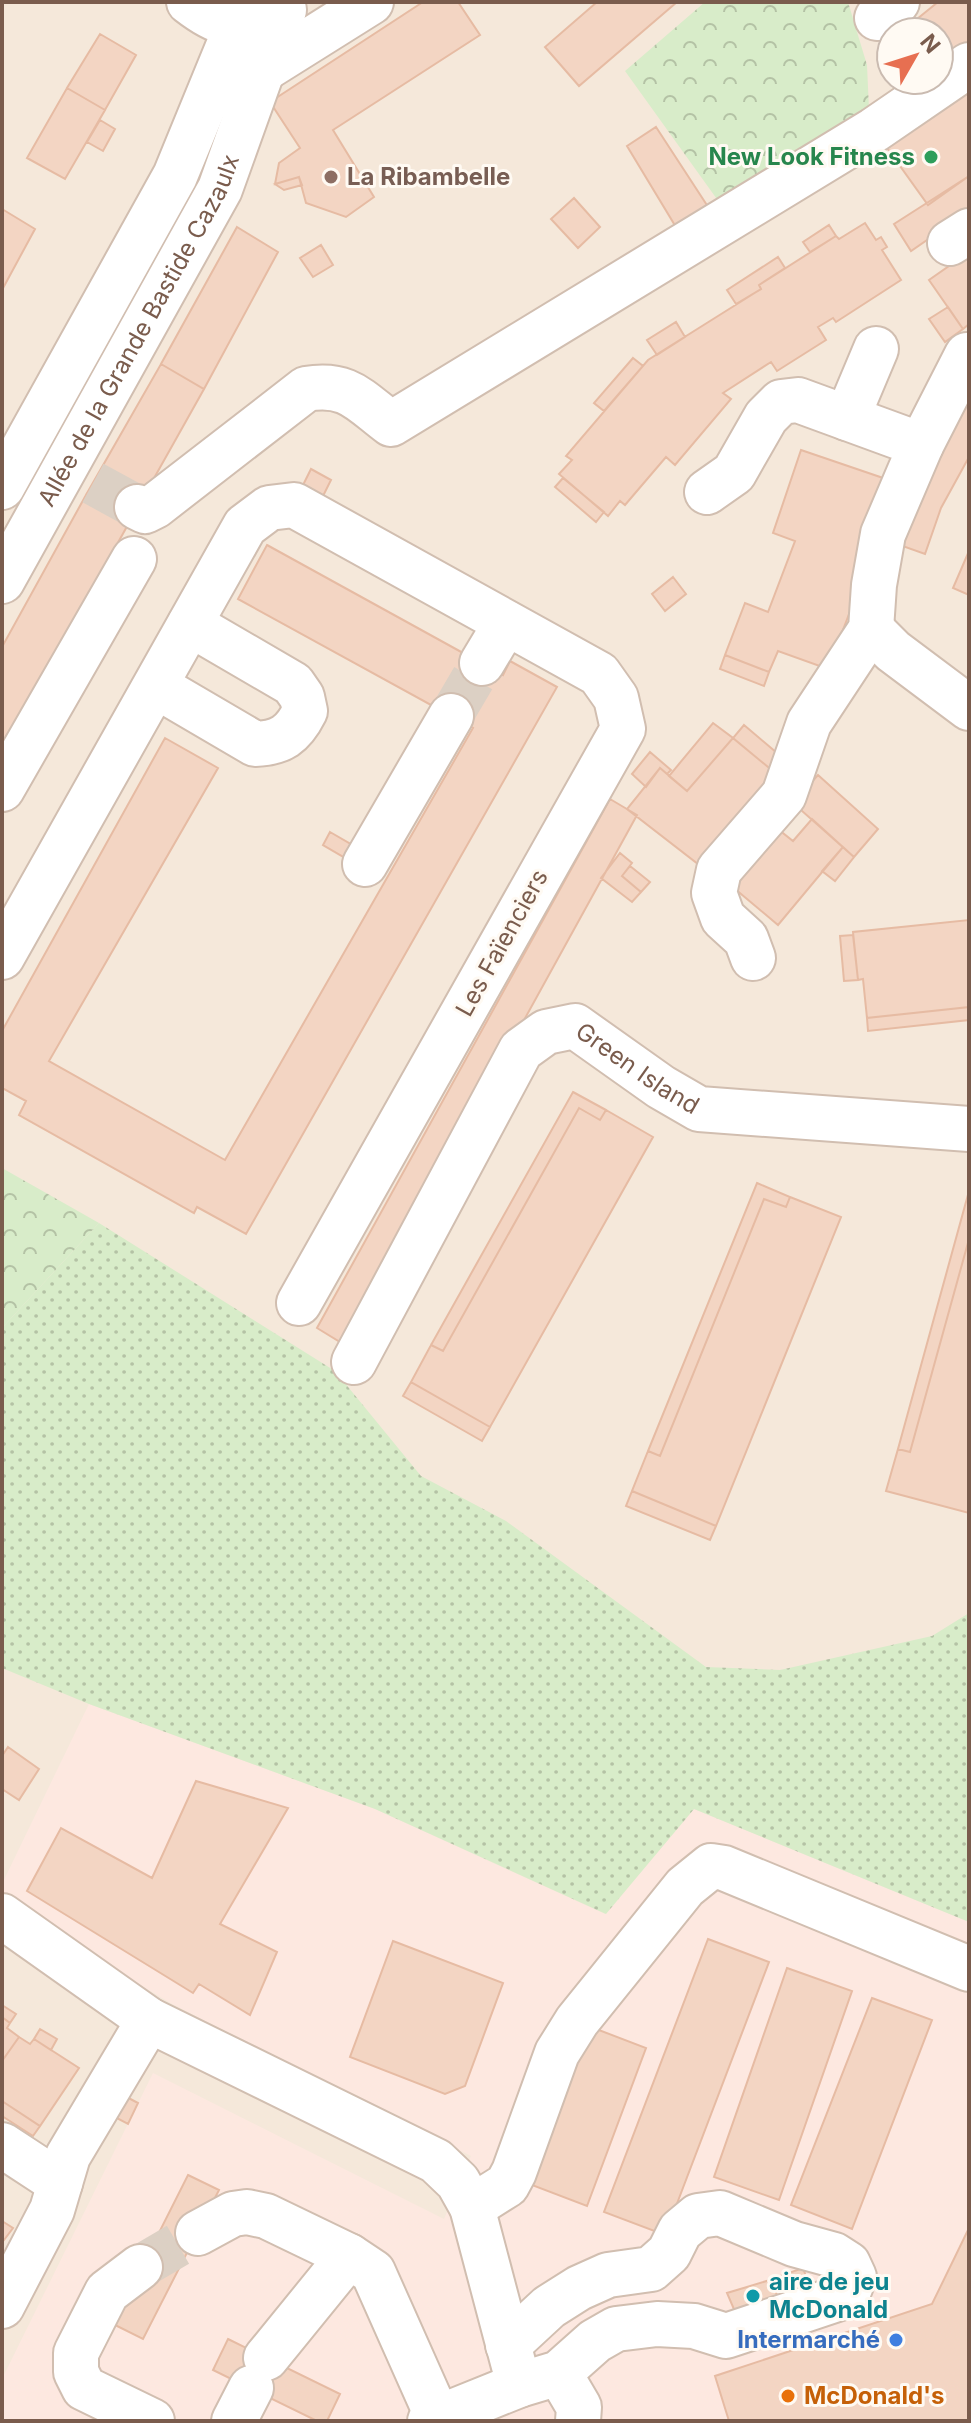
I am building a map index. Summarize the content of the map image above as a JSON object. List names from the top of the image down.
{
  "streets": {
    "street": ["Allée de la Grande Bastide Cazaulx", "Les Faïenciers", "Green Island"]
  },
  "places": [
    "New Look Fitness",
    "La Ribambelle",
    "aire de jeu McDonald",
    "Intermarché",
    "McDonald's"
  ],
  "north": "top right"
}
